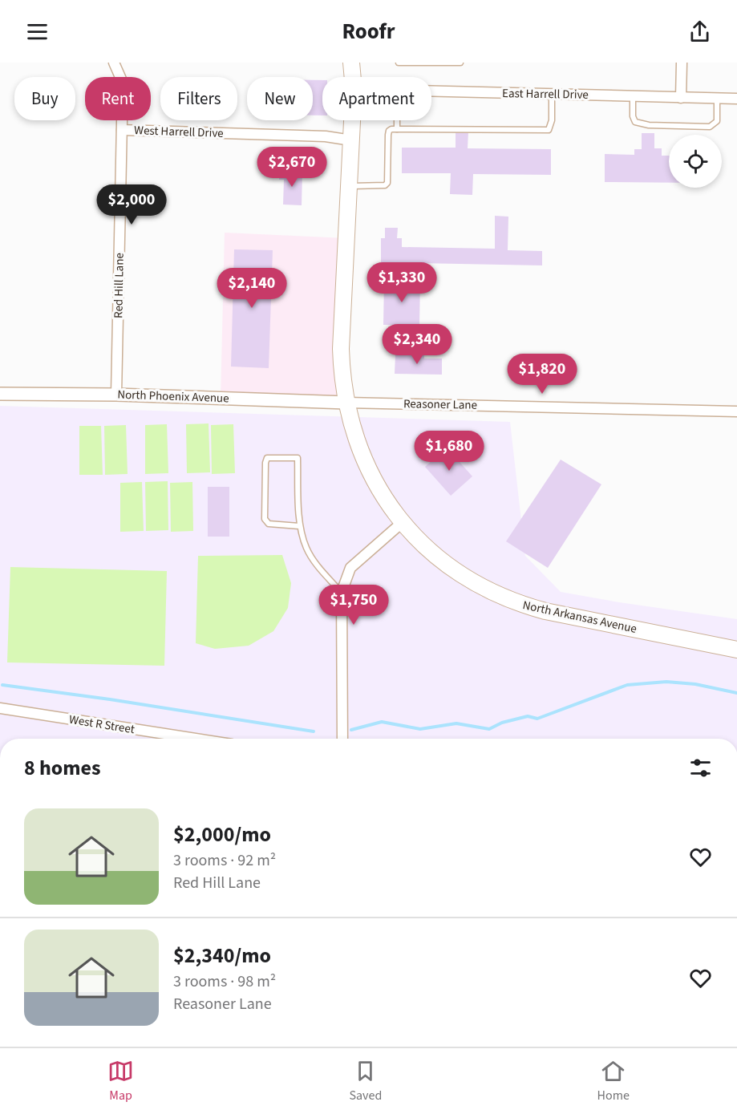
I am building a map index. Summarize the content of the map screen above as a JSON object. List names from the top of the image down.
{
  "streets": {
    "highway": ["North Arkansas Avenue"],
    "street": [
      "East Harrell Drive",
      "West Harrell Drive",
      "Red Hill Lane",
      "North Phoenix Avenue",
      "Reasoner Lane",
      "West R Street"
    ]
  },
  "crossings": [
    ["West Harrell Drive", "Red Hill Lane"],
    ["West Harrell Drive", "North Arkansas Avenue"],
    ["Red Hill Lane", "North Phoenix Avenue"],
    ["North Phoenix Avenue", "Reasoner Lane"],
    ["North Phoenix Avenue", "North Arkansas Avenue"],
    ["Reasoner Lane", "North Arkansas Avenue"]
  ],
  "page": {
    "header": "Roofr",
    "chip": [
      "Buy",
      "Rent",
      "Filters",
      "New",
      "Apartment"
    ],
    "price": [
      "$2,670",
      "$2,000",
      "$1,330",
      "$2,140",
      "$2,340",
      "$1,820",
      "$1,680",
      "$1,750"
    ],
    "heading": "8 homes",
    "list": [
      {
        "name": "$2,000/mo",
        "note": "3 rooms · 92 m² · Red Hill Lane"
      },
      {
        "name": "$2,340/mo",
        "note": "3 rooms · 98 m² · Reasoner Lane"
      }
    ],
    "tabs": ["Map", "Saved", "Home"]
  }
}
